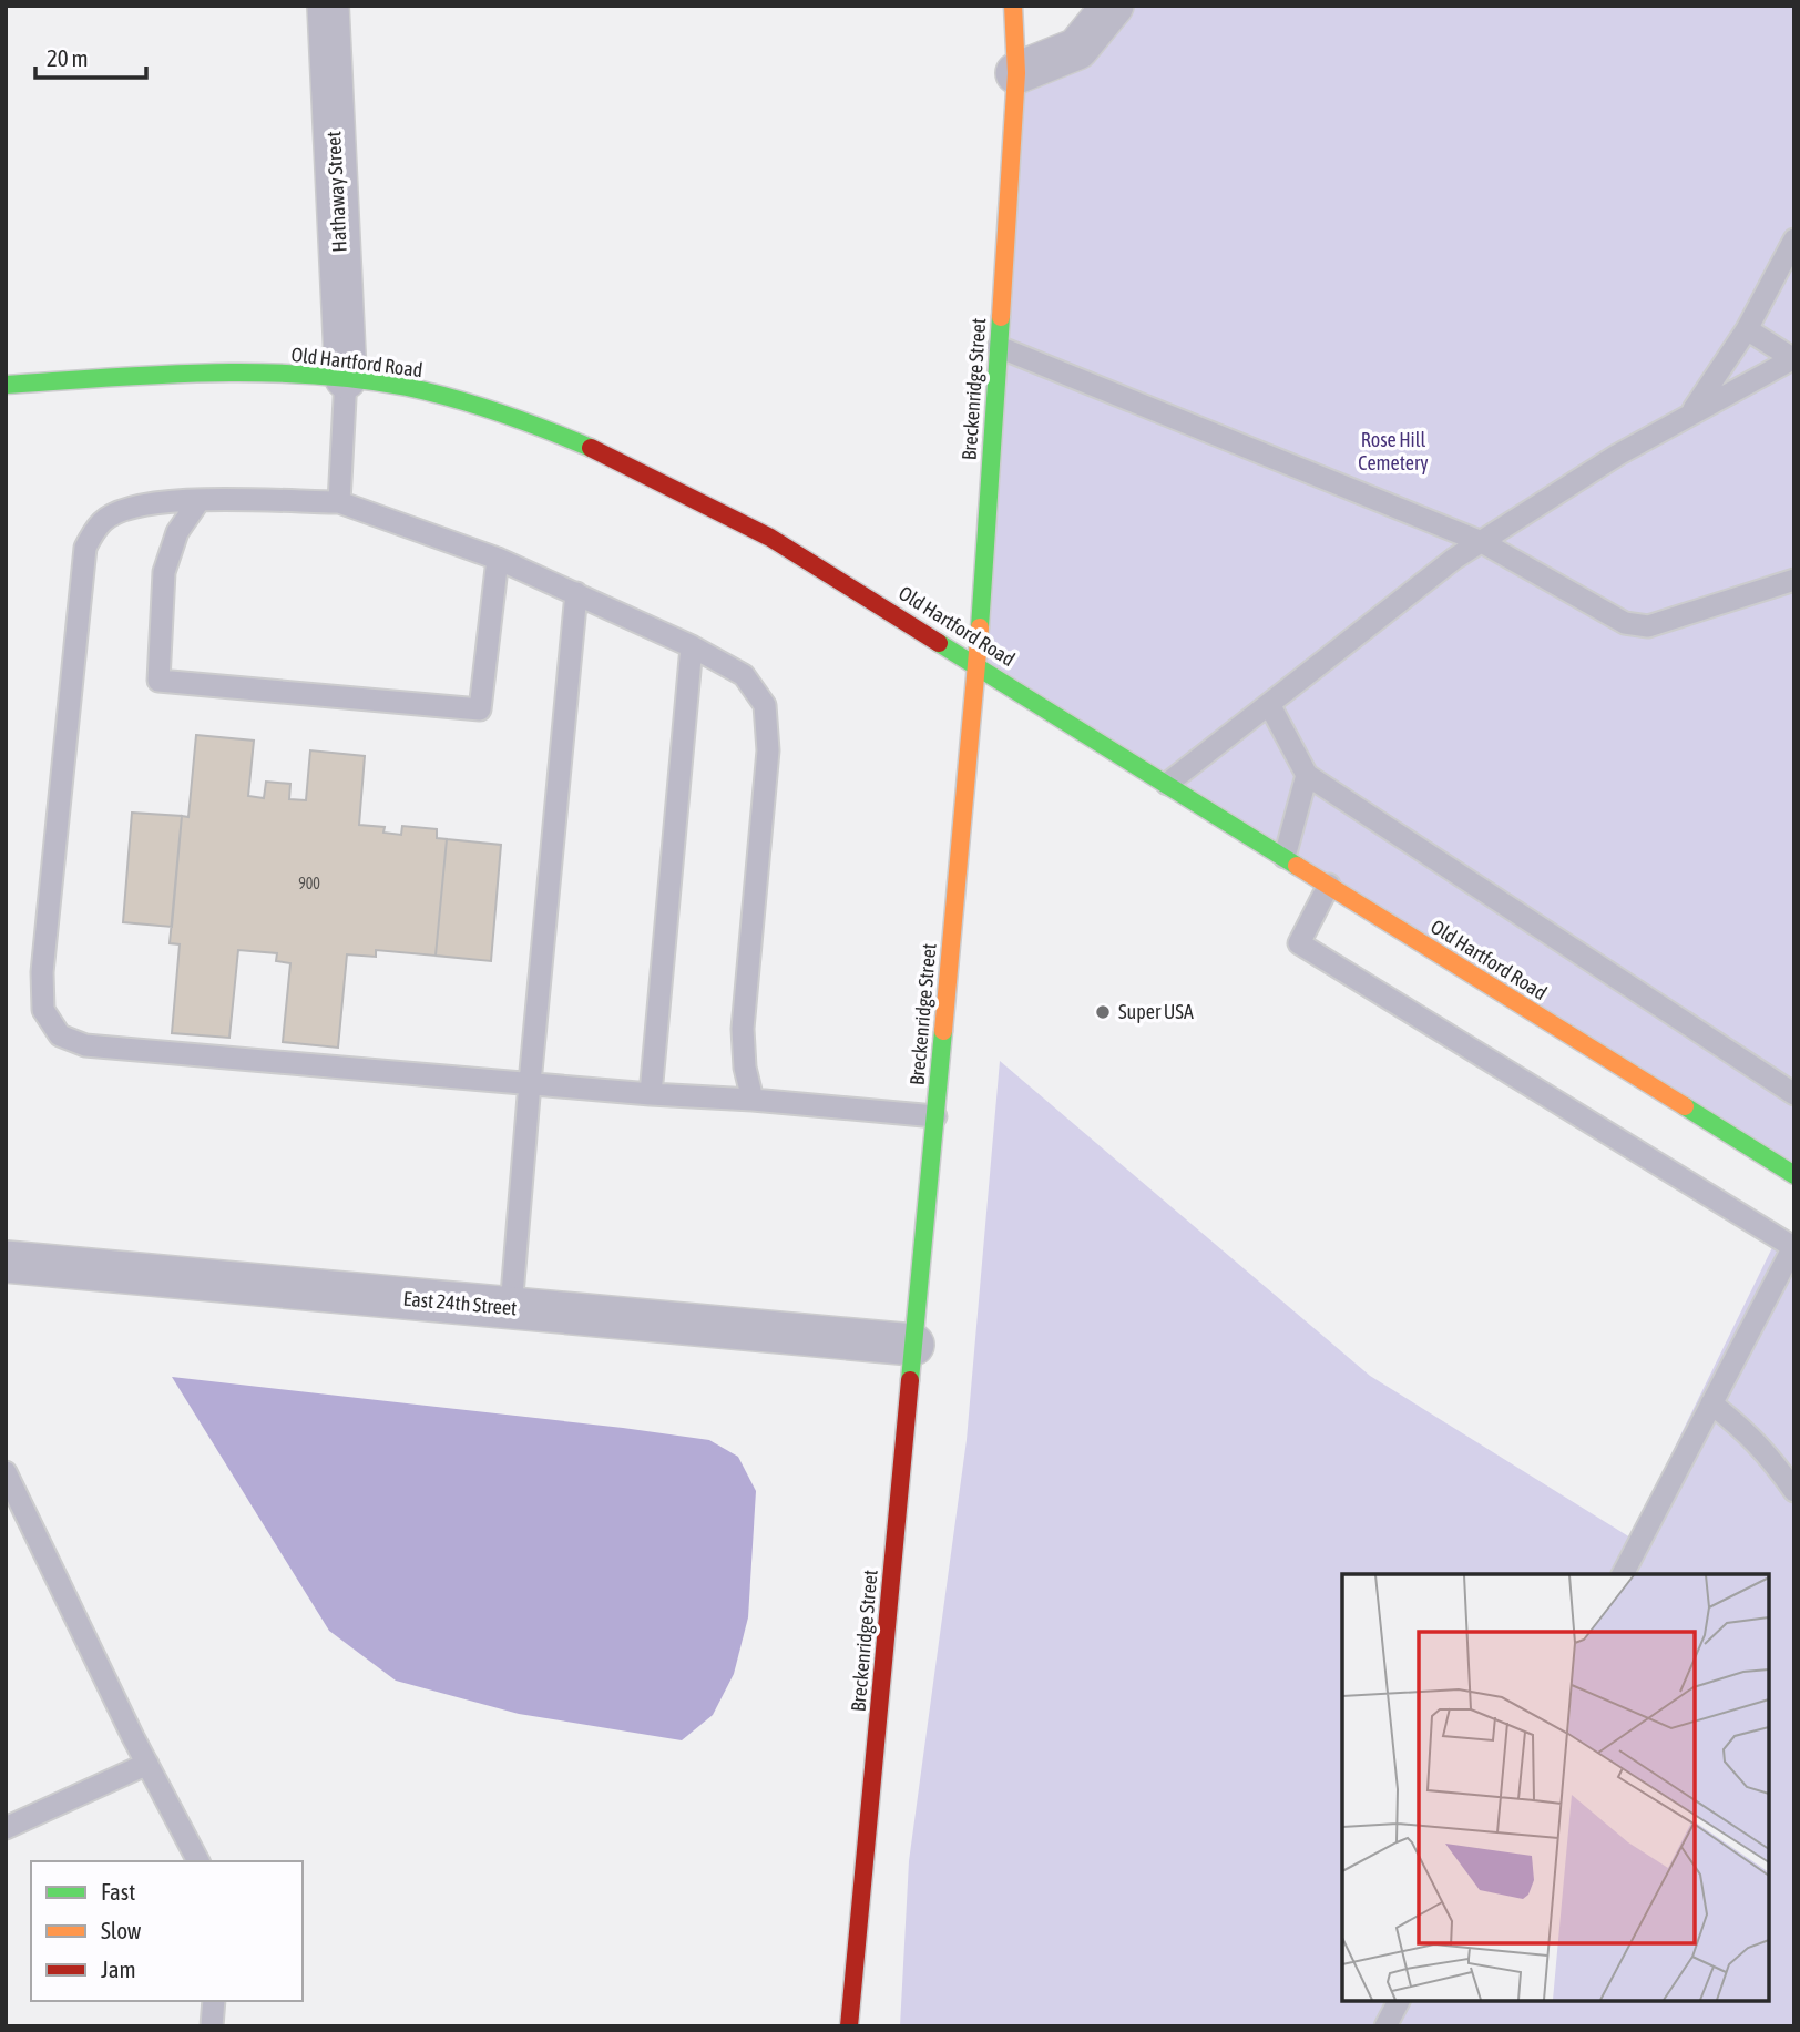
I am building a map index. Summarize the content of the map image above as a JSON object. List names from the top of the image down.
{
  "streets": {
    "main road": ["Old Hartford Road", "Breckenridge Street"],
    "street": ["Hathaway Street", "East 24th Street"]
  },
  "crossings": [
    ["Hathaway Street", "Old Hartford Road"],
    ["Old Hartford Road", "Breckenridge Street"],
    ["Breckenridge Street", "East 24th Street"]
  ],
  "parks": ["Rose Hill Cemetery"],
  "places": ["Super USA"],
  "house_numbers": ["900"],
  "legend": ["Fast", "Slow", "Jam"],
  "scale_bar": "20 m"
}
